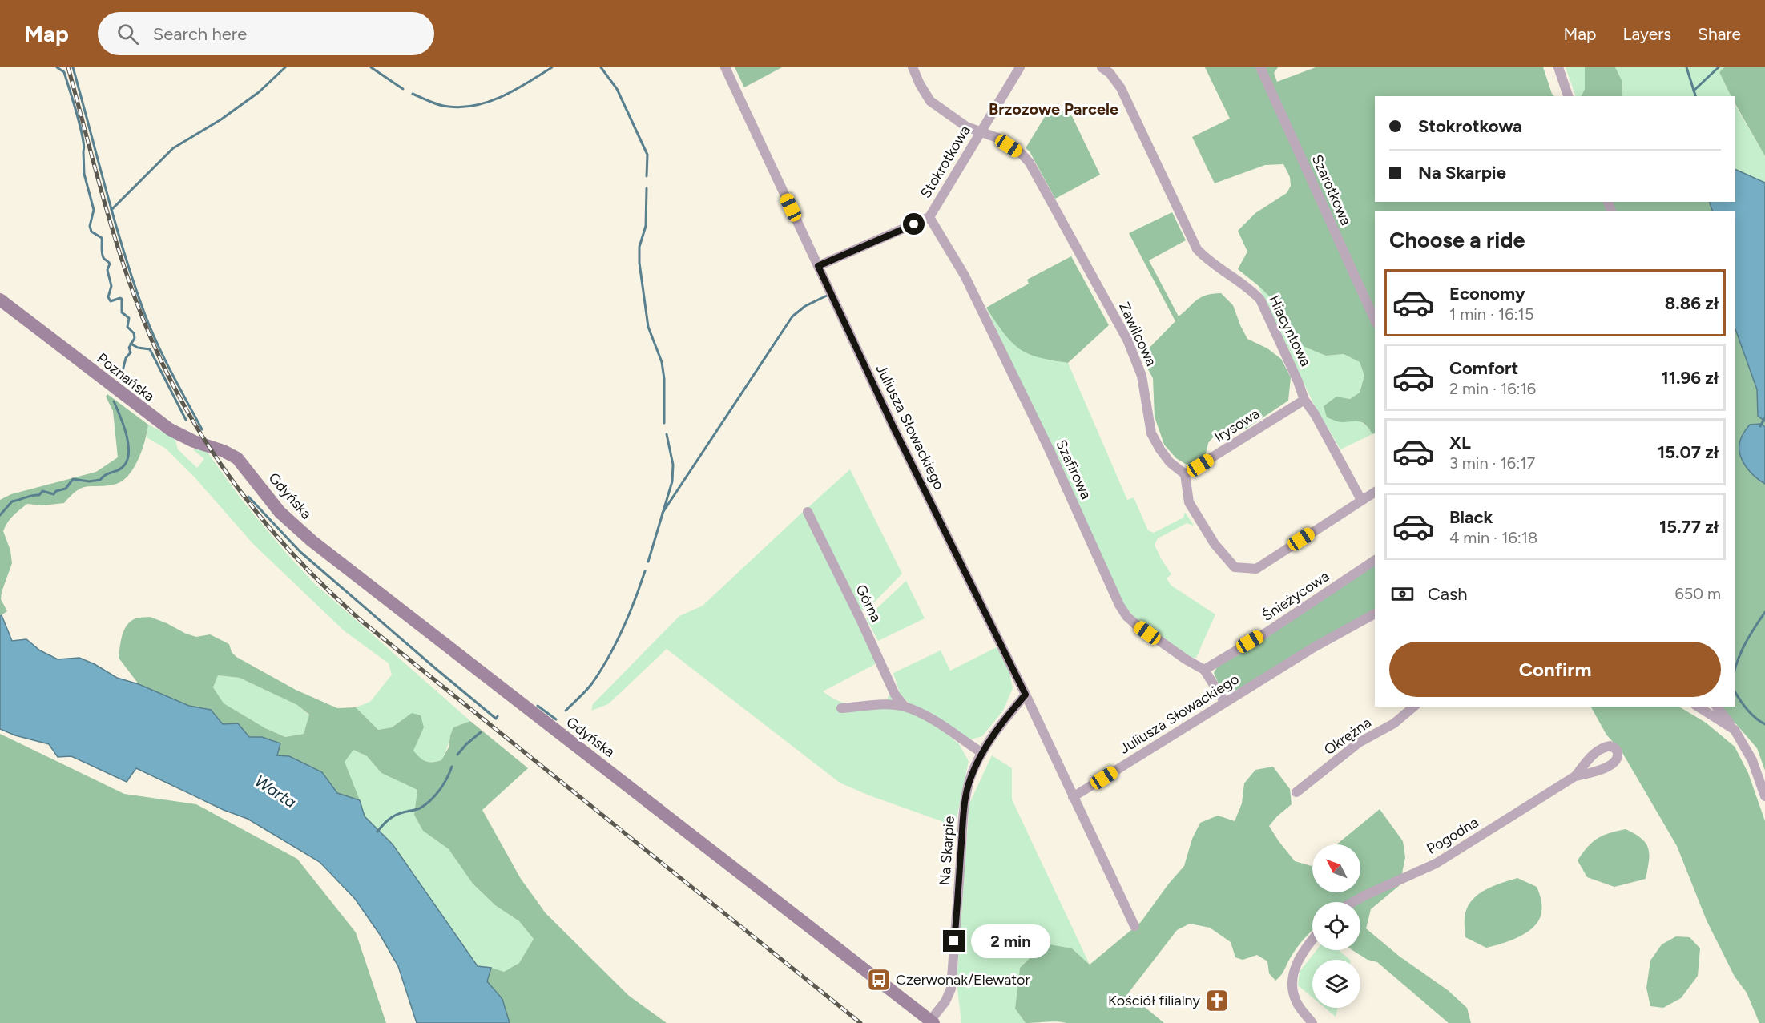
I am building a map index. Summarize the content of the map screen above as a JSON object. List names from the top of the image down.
{
  "streets": {
    "main road": ["Poznańska", "Gdyńska"],
    "street": [
      "Stokrotkowa",
      "Szarotkowa",
      "Hiacyntowa",
      "Zawilcowa",
      "Irysowa",
      "Juliusza Słowackiego",
      "Szafirowa",
      "Śnieżycowa",
      "Górna",
      "Okrężna",
      "Pogodna",
      "Na Skarpie"
    ]
  },
  "crossings": [
    ["Stokrotkowa", "Zawilcowa"],
    ["Stokrotkowa", "Juliusza Słowackiego"],
    ["Stokrotkowa", "Szafirowa"],
    ["Hiacyntowa", "Irysowa"],
    ["Zawilcowa", "Irysowa"],
    ["Poznańska", "Gdyńska"],
    ["Juliusza Słowackiego", "Na Skarpie"],
    ["Szafirowa", "Śnieżycowa"],
    ["Gdyńska", "Na Skarpie"]
  ],
  "districts": ["Brzozowe Parcele"],
  "water": ["Warta"],
  "places": {
    "bus stop": ["Czerwonak/Elewator"],
    "church": ["Kościół filialny"]
  },
  "north": "top left",
  "page": {
    "header": "Map",
    "search": "Search here",
    "nav": ["Map", "Layers", "Share"],
    "banner": ["Stokrotkowa", "Na Skarpie"],
    "heading": "Choose a ride",
    "list": [
      {
        "name": "Economy",
        "note": "1 min · 16:15",
        "value": "8.86 zł"
      },
      {
        "name": "Comfort",
        "note": "2 min · 16:16",
        "value": "11.96 zł"
      },
      {
        "name": "XL",
        "note": "3 min · 16:17",
        "value": "15.07 zł"
      },
      {
        "name": "Black",
        "note": "4 min · 16:18",
        "value": "15.77 zł"
      }
    ],
    "pay": ["Cash", "650 m"],
    "buttons": "Confirm",
    "bubble": "2 min"
  }
}
